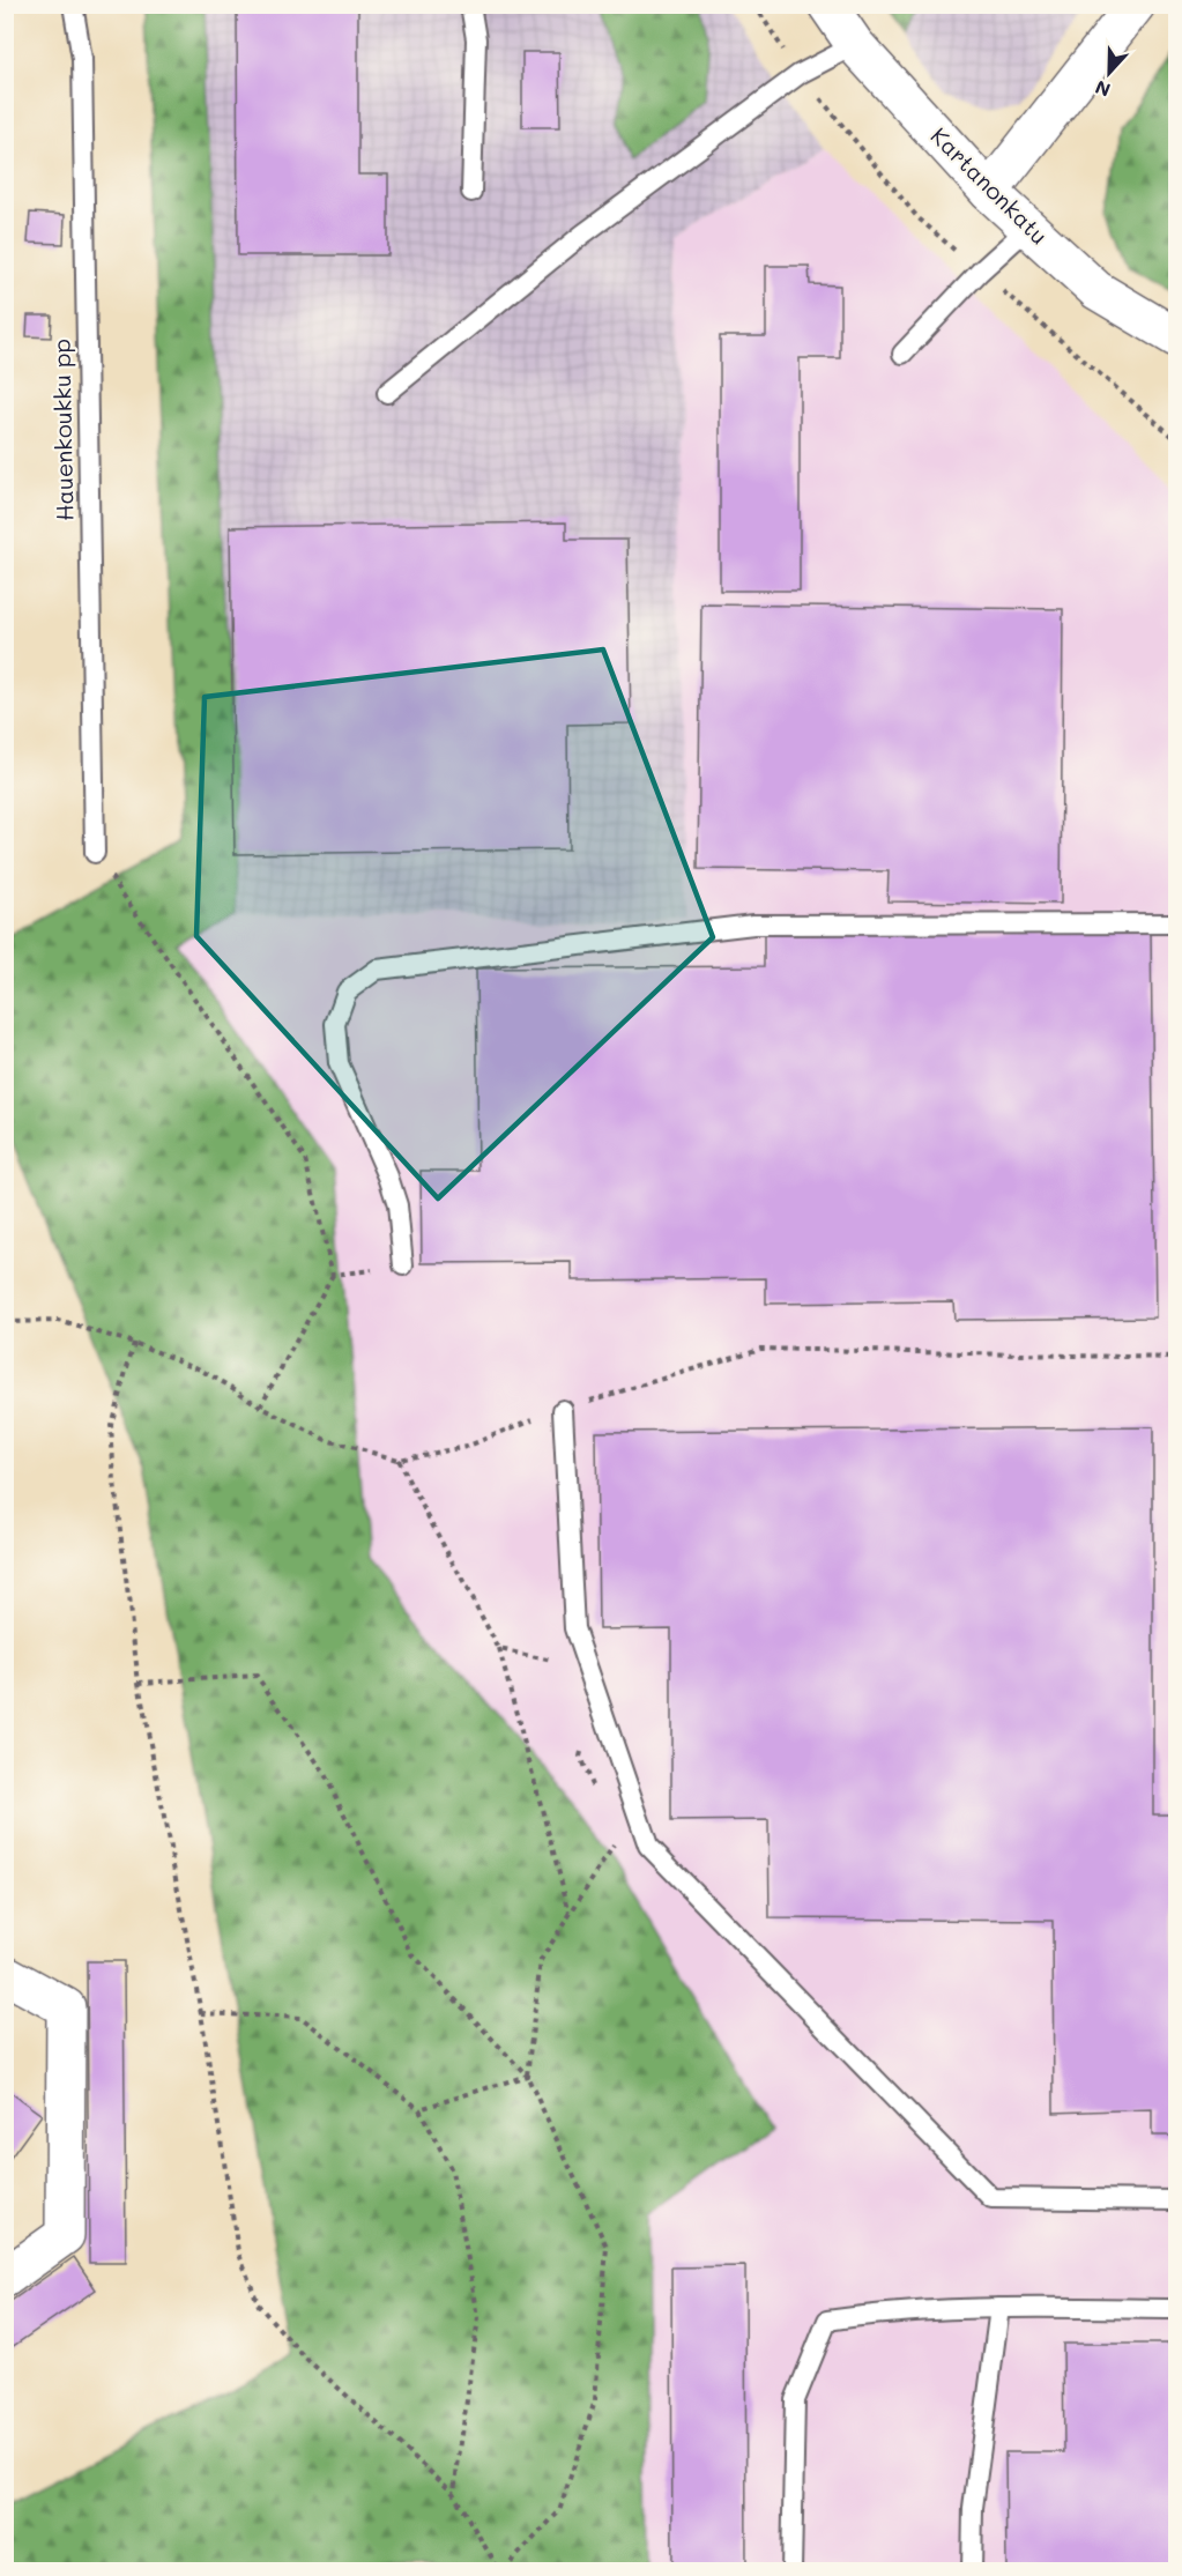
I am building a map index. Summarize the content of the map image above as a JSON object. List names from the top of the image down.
{
  "streets": {
    "street": ["Kartanonkatu"],
    "lane": ["Hauenkoukku pp"]
  },
  "north": "bottom"
}
